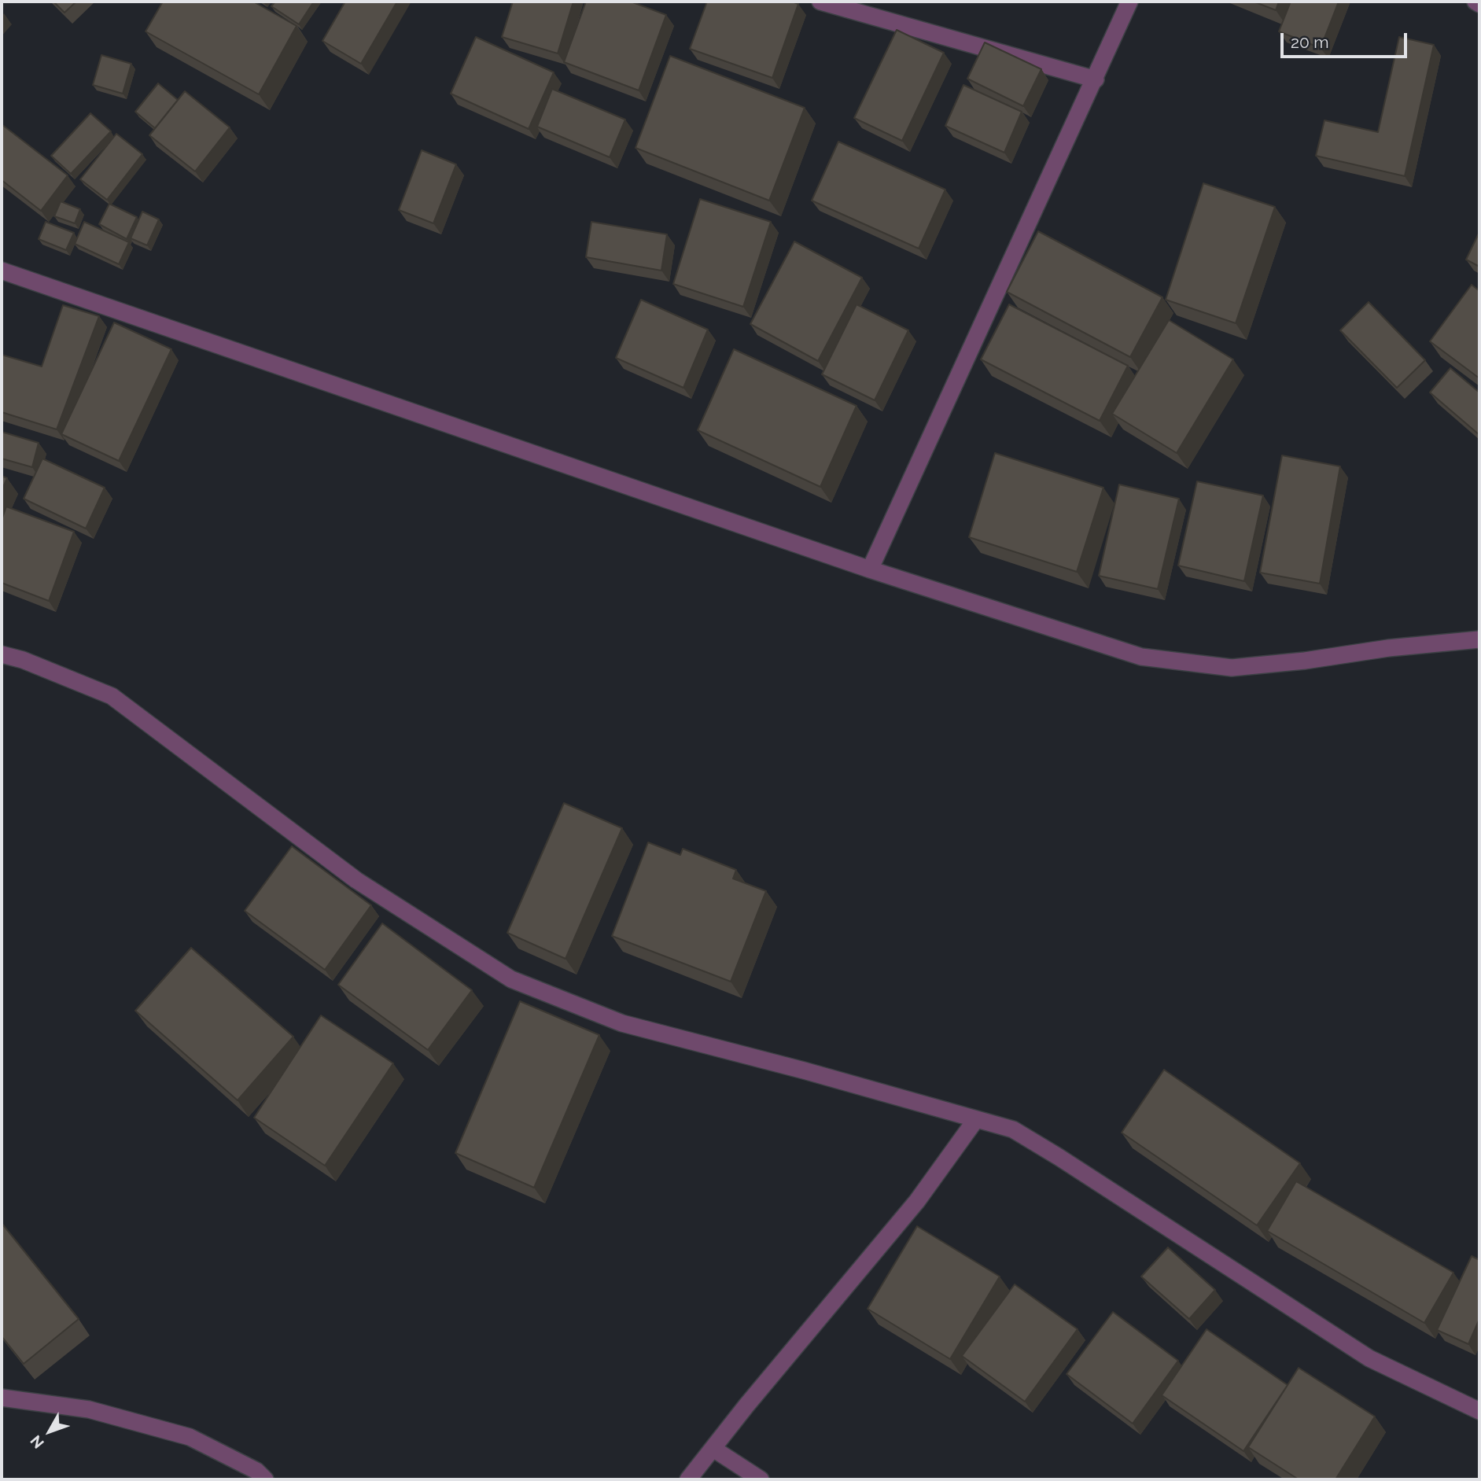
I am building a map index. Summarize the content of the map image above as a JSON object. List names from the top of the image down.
{
  "scale_bar": "20 m",
  "north": "bottom left"
}
